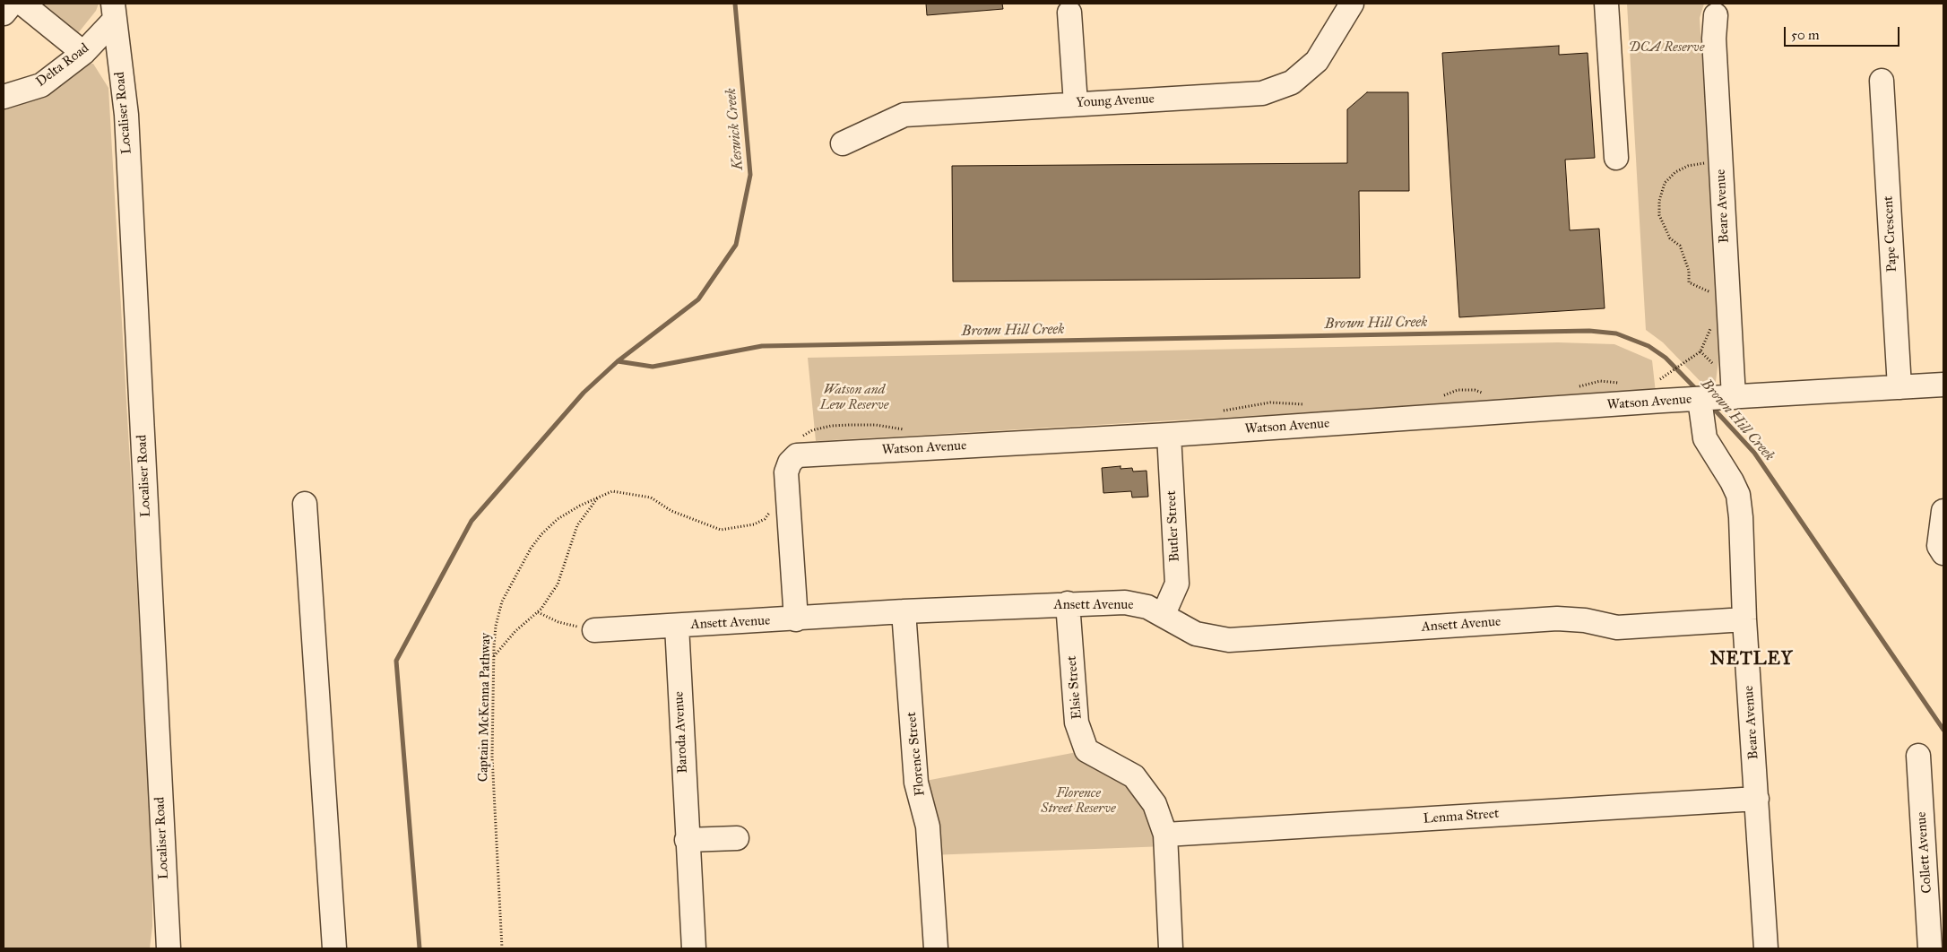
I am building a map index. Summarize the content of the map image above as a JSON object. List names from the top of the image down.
{
  "streets": {
    "street": [
      "Delta Road",
      "Young Avenue",
      "Localiser Road",
      "Beare Avenue",
      "Pape Crescent",
      "Watson Avenue",
      "Butler Street",
      "Ansett Avenue",
      "Elsie Street",
      "Baroda Avenue",
      "Florence Street",
      "Lenma Street",
      "Collett Avenue"
    ],
    "path": ["Captain McKenna Pathway"]
  },
  "crossings": [
    ["Delta Road", "Localiser Road"],
    ["Beare Avenue", "Watson Avenue"],
    ["Beare Avenue", "Ansett Avenue"],
    ["Beare Avenue", "Lenma Street"],
    ["Pape Crescent", "Watson Avenue"],
    ["Watson Avenue", "Butler Street"],
    ["Watson Avenue", "Ansett Avenue"],
    ["Butler Street", "Ansett Avenue"],
    ["Ansett Avenue", "Elsie Street"],
    ["Ansett Avenue", "Baroda Avenue"],
    ["Ansett Avenue", "Florence Street"],
    ["Elsie Street", "Lenma Street"]
  ],
  "districts": ["NETLEY"],
  "water": ["Keswick Creek", "Brown Hill Creek"],
  "parks": ["DCA Reserve", "Watson and Lew Reserve", "Florence Street Reserve"],
  "scale_bar": "50 m"
}
